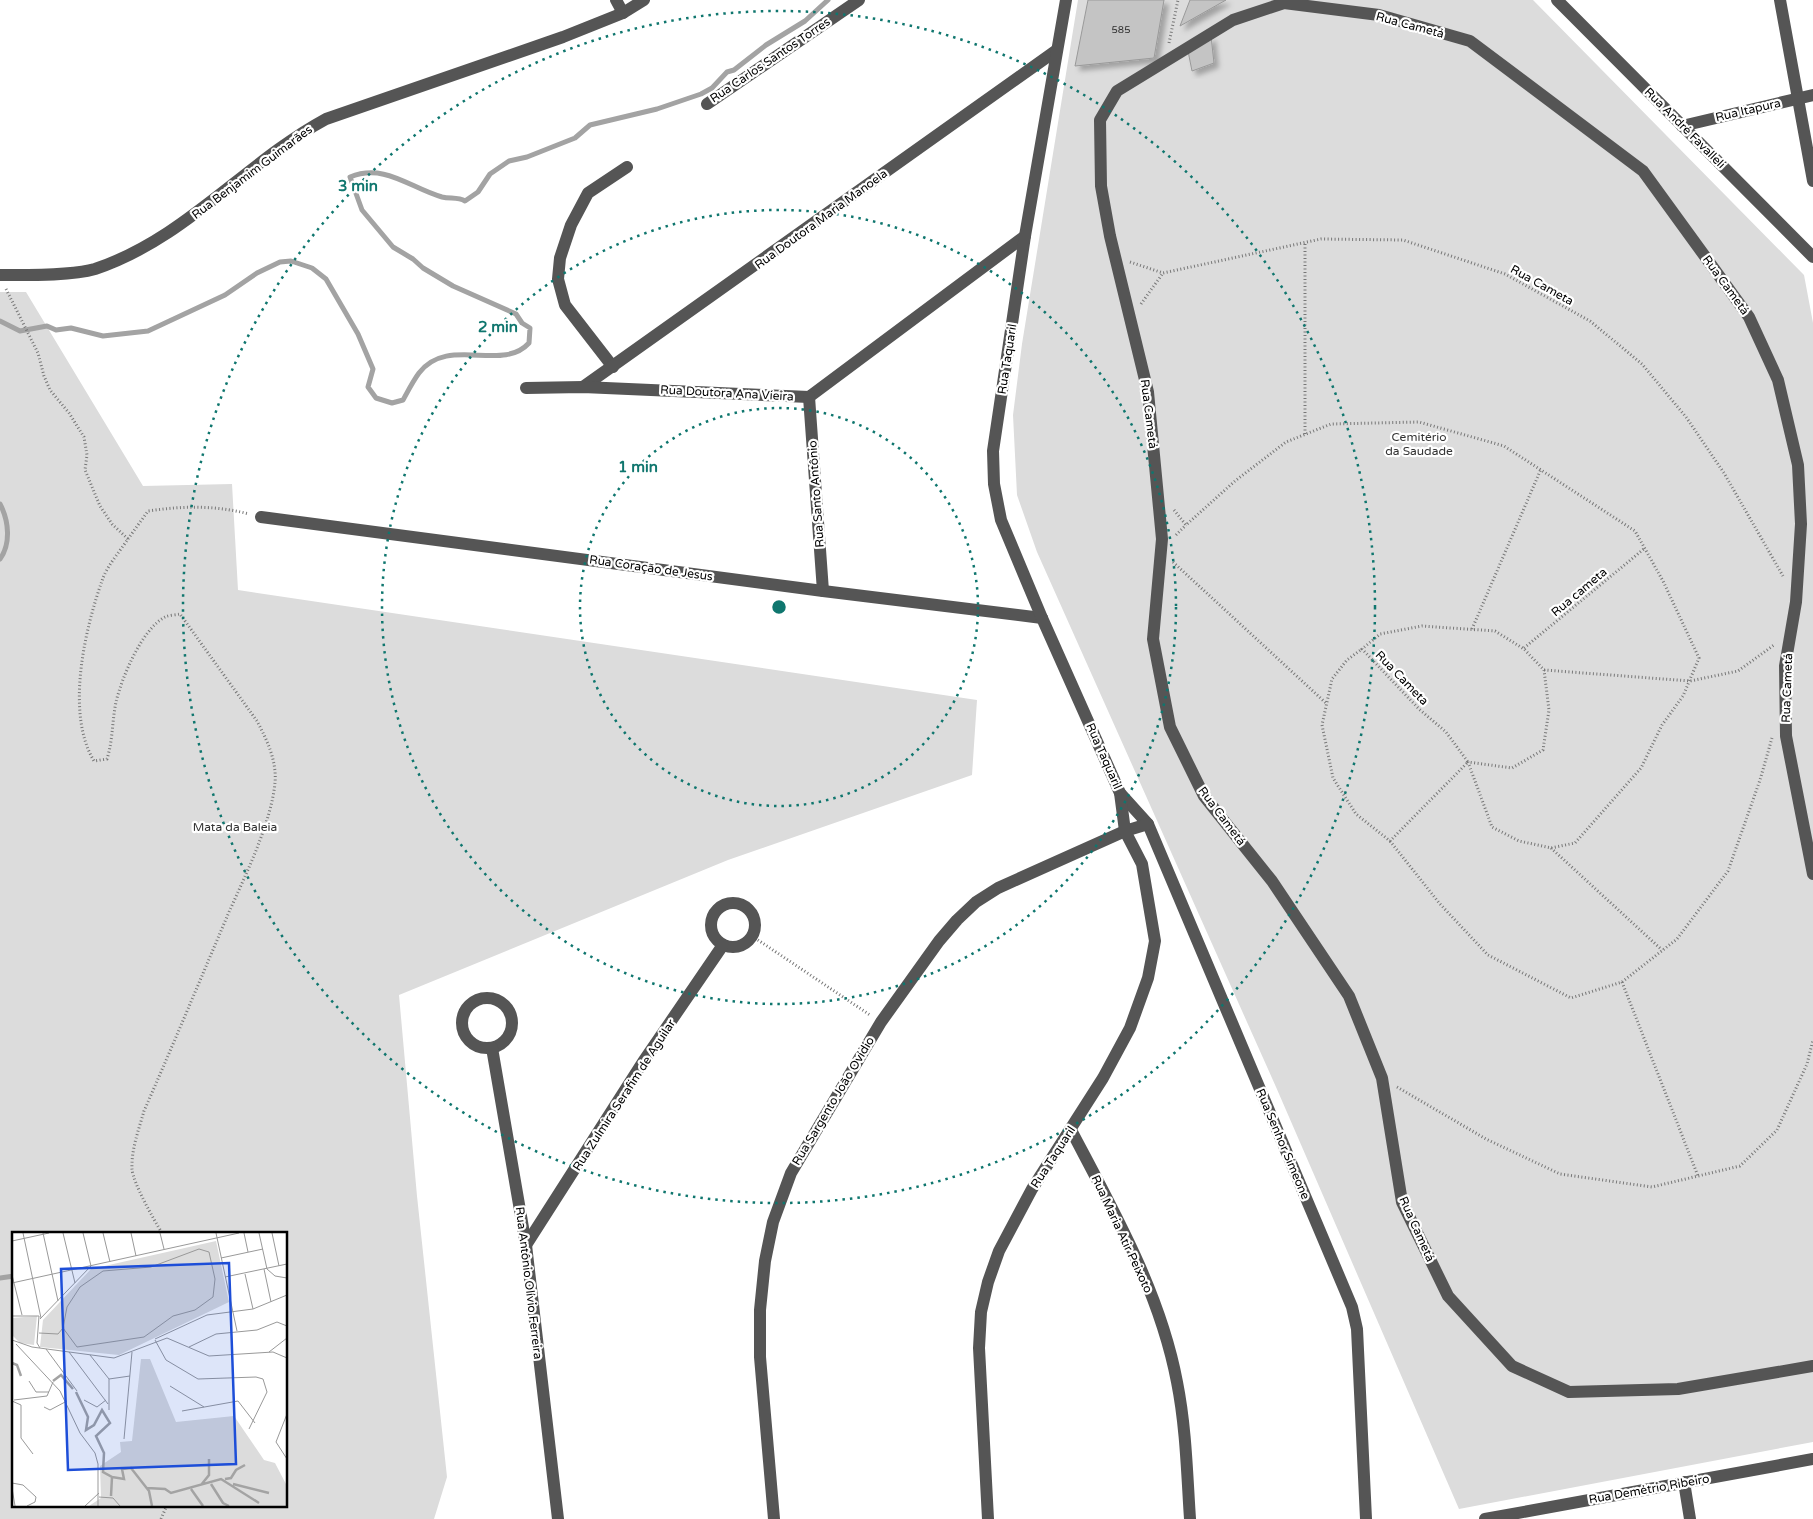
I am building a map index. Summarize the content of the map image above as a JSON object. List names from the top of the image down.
{
  "streets": {
    "street": [
      "Rua Cametá",
      "Rua Carlos Santos Torres",
      "Rua Itapura",
      "Rua André Favalleli",
      "Rua Benjamim Guimarães",
      "Rua Doutora Maria Manoela",
      "Rua Taquaril",
      "Rua Doutora Ana Vieira",
      "Rua Santo Antônio",
      "Rua Coração de Jesus",
      "Rua Zulmira Serafim de Aguilar",
      "Rua Sargento João Ovídio",
      "Rua Senhor Simeone",
      "Rua Maria Atir Peixoto",
      "Rua Antônio Olívio Ferreira",
      "Rua Demétrio Ribeiro"
    ],
    "path": ["Rua Cameta", "Rua cameta"]
  },
  "crossings": [
    ["Rua Cametá", "Rua Cameta"],
    ["Rua Itapura", "Rua André Favalleli"],
    ["Rua Doutora Maria Manoela", "Rua Taquaril"],
    ["Rua Doutora Maria Manoela", "Rua Doutora Ana Vieira"],
    ["Rua Cameta", "Rua cameta"],
    ["Rua Taquaril", "Rua Doutora Ana Vieira"],
    ["Rua Taquaril", "Rua Coração de Jesus"],
    ["Rua Taquaril", "Rua Sargento João Ovídio"],
    ["Rua Taquaril", "Rua Senhor Simeone"],
    ["Rua Taquaril", "Rua Maria Atir Peixoto"],
    ["Rua Doutora Ana Vieira", "Rua Santo Antônio"],
    ["Rua Santo Antônio", "Rua Coração de Jesus"],
    ["Rua Zulmira Serafim de Aguilar", "Rua Antônio Olívio Ferreira"],
    ["Rua Sargento João Ovídio", "Rua Senhor Simeone"]
  ],
  "parks": ["Cemitério da Saudade", "Mata da Baleia"],
  "house_numbers": ["585"],
  "rings": ["3 min", "2 min", "1 min"]
}
